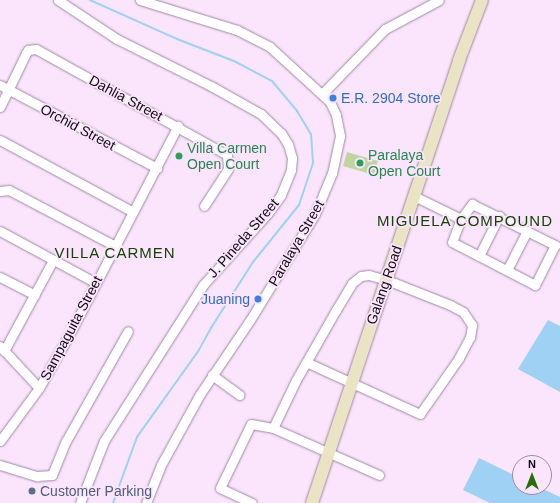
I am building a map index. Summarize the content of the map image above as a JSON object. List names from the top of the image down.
{
  "streets": {
    "street": [
      "Dahlia Street",
      "Orchid Street",
      "J. Pineda Street",
      "Paralaya Street",
      "Galang Road",
      "Sampaguita Street"
    ]
  },
  "crossings": [
    ["Dahlia Street", "Orchid Street"],
    ["Dahlia Street", "Sampaguita Street"],
    ["Orchid Street", "Sampaguita Street"]
  ],
  "districts": ["MIGUELA COMPOUND", "VILLA CARMEN"],
  "places": [
    "E.R. 2904 Store",
    "Villa Carmen Open Court",
    "Paralaya Open Court",
    "Juaning",
    "Customer Parking"
  ],
  "north": "top"
}
